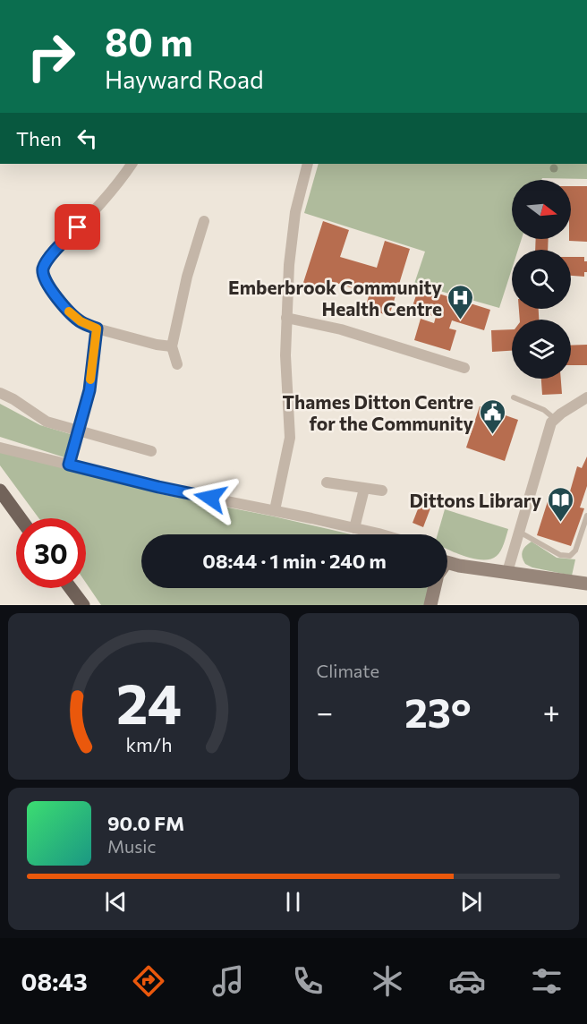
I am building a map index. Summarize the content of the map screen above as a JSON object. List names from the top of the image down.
{
  "places": {
    "hospital": ["Emberbrook Community Health Centre"],
    "public building": ["Thames Ditton Centre for the Community"],
    "library": ["Dittons Library"]
  },
  "north": "right",
  "page": {
    "turn": ["80 m", "Hayward Road"],
    "then": "Then",
    "limit": "30",
    "trip": "08:44 · 1 min · 240 m",
    "tile": "Climate",
    "heat": ["−", "23°", "+"],
    "song": ["90.0 FM", "Music"],
    "tabs": "08:43",
    "gauge": ["24", "km/h"]
  }
}
